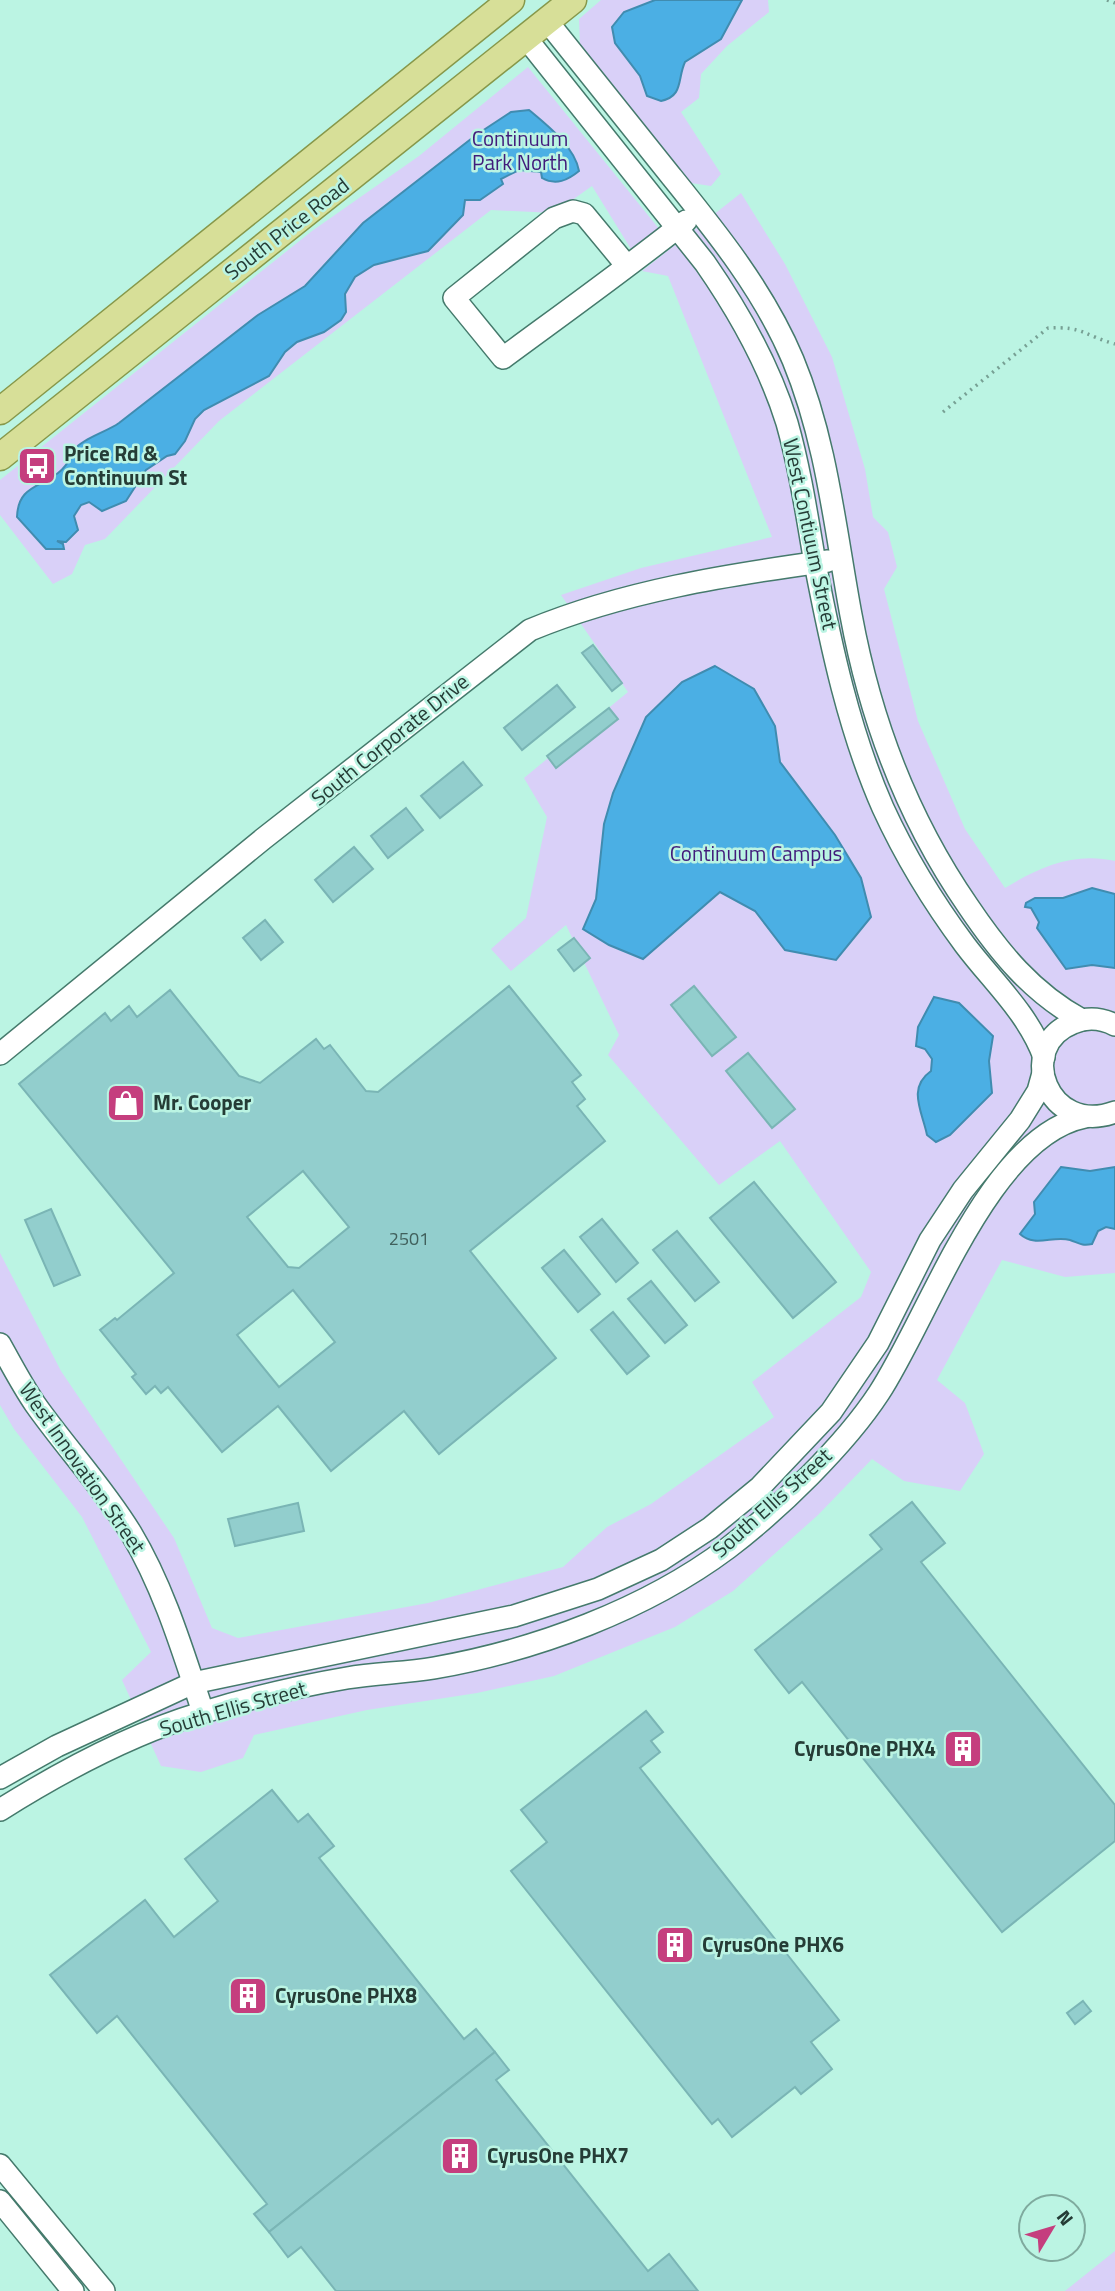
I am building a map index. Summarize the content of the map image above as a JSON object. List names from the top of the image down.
{
  "streets": {
    "main road": ["South Price Road"],
    "street": [
      "West Contiuum Street",
      "South Corporate Drive",
      "West Innovation Street",
      "South Ellis Street"
    ]
  },
  "crossings": [
    ["South Price Road", "West Contiuum Street"],
    ["West Contiuum Street", "South Corporate Drive"],
    ["West Contiuum Street", "South Ellis Street"],
    ["West Innovation Street", "South Ellis Street"]
  ],
  "parks": ["Continuum Park North", "Continuum Campus"],
  "places": {
    "bus stop": ["Price Rd & Continuum St"],
    "shop": ["Mr. Cooper"],
    "building": [
      "CyrusOne PHX4",
      "CyrusOne PHX6",
      "CyrusOne PHX8",
      "CyrusOne PHX7"
    ]
  },
  "house_numbers": ["2501"],
  "north": "top right"
}
